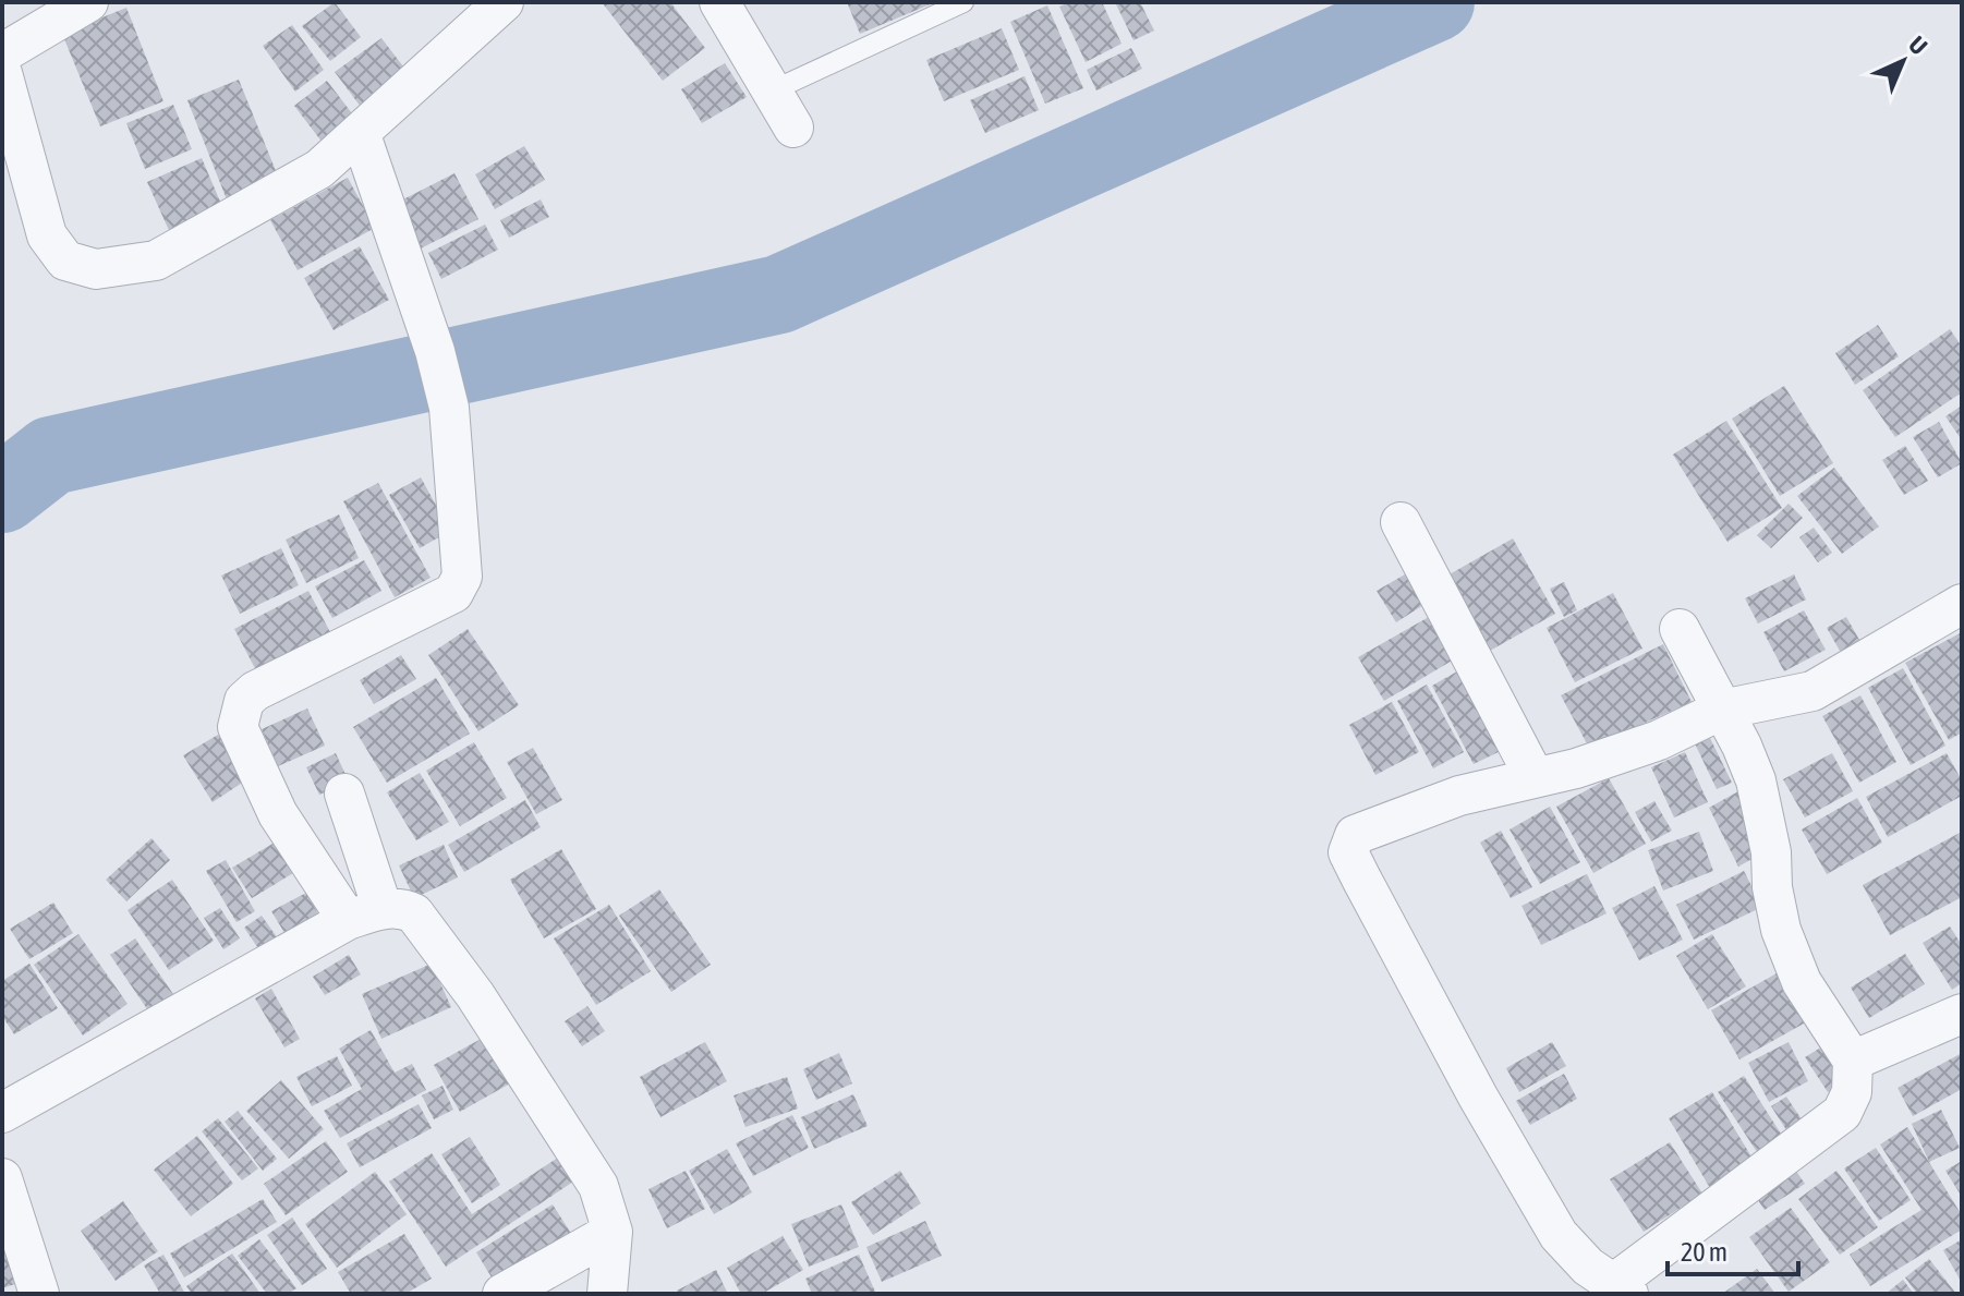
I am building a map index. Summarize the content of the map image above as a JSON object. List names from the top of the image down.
{
  "scale_bar": "20 m",
  "north": "top right"
}
